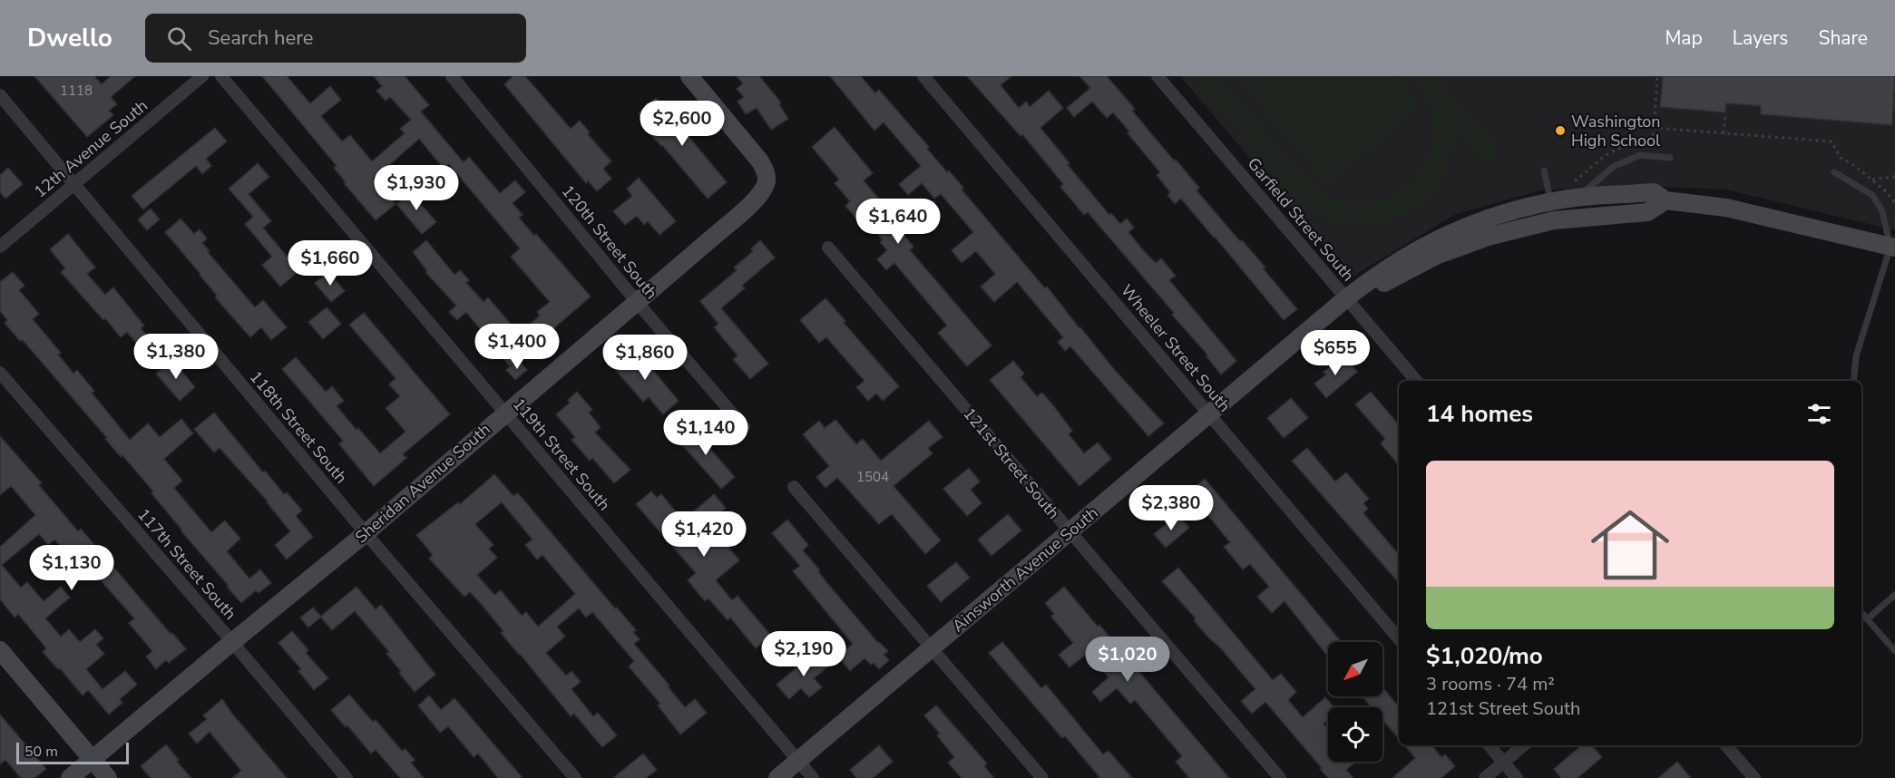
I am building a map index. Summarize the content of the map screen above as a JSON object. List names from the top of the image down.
{
  "streets": {
    "street": [
      "12th Avenue South",
      "Garfield Street South",
      "120th Street South",
      "Wheeler Street South",
      "118th Street South",
      "119th Street South",
      "121st Street South",
      "Sheridan Avenue South",
      "117th Street South",
      "Ainsworth Avenue South"
    ]
  },
  "crossings": [
    ["12th Avenue South", "118th Street South"],
    ["Garfield Street South", "Ainsworth Avenue South"],
    ["120th Street South", "Sheridan Avenue South"],
    ["Wheeler Street South", "Ainsworth Avenue South"],
    ["118th Street South", "Sheridan Avenue South"],
    ["119th Street South", "Sheridan Avenue South"],
    ["119th Street South", "Ainsworth Avenue South"],
    ["121st Street South", "Ainsworth Avenue South"],
    ["Sheridan Avenue South", "117th Street South"]
  ],
  "places": ["Washington High School"],
  "house_numbers": ["1118", "1504"],
  "scale_bar": "50 m",
  "north": "bottom left",
  "page": {
    "header": "Dwello",
    "search": "Search here",
    "nav": ["Map", "Layers", "Share"],
    "price": [
      "$2,600",
      "$1,930",
      "$1,640",
      "$1,660",
      "$1,400",
      "$655",
      "$1,380",
      "$1,860",
      "$1,140",
      "$2,380",
      "$1,420",
      "$1,130",
      "$2,190",
      "$1,020"
    ],
    "heading": "14 homes",
    "list": [
      {
        "name": "$1,020/mo",
        "note": "3 rooms · 74 m² · 121st Street South"
      }
    ],
    "scale": "50 m"
  }
}
